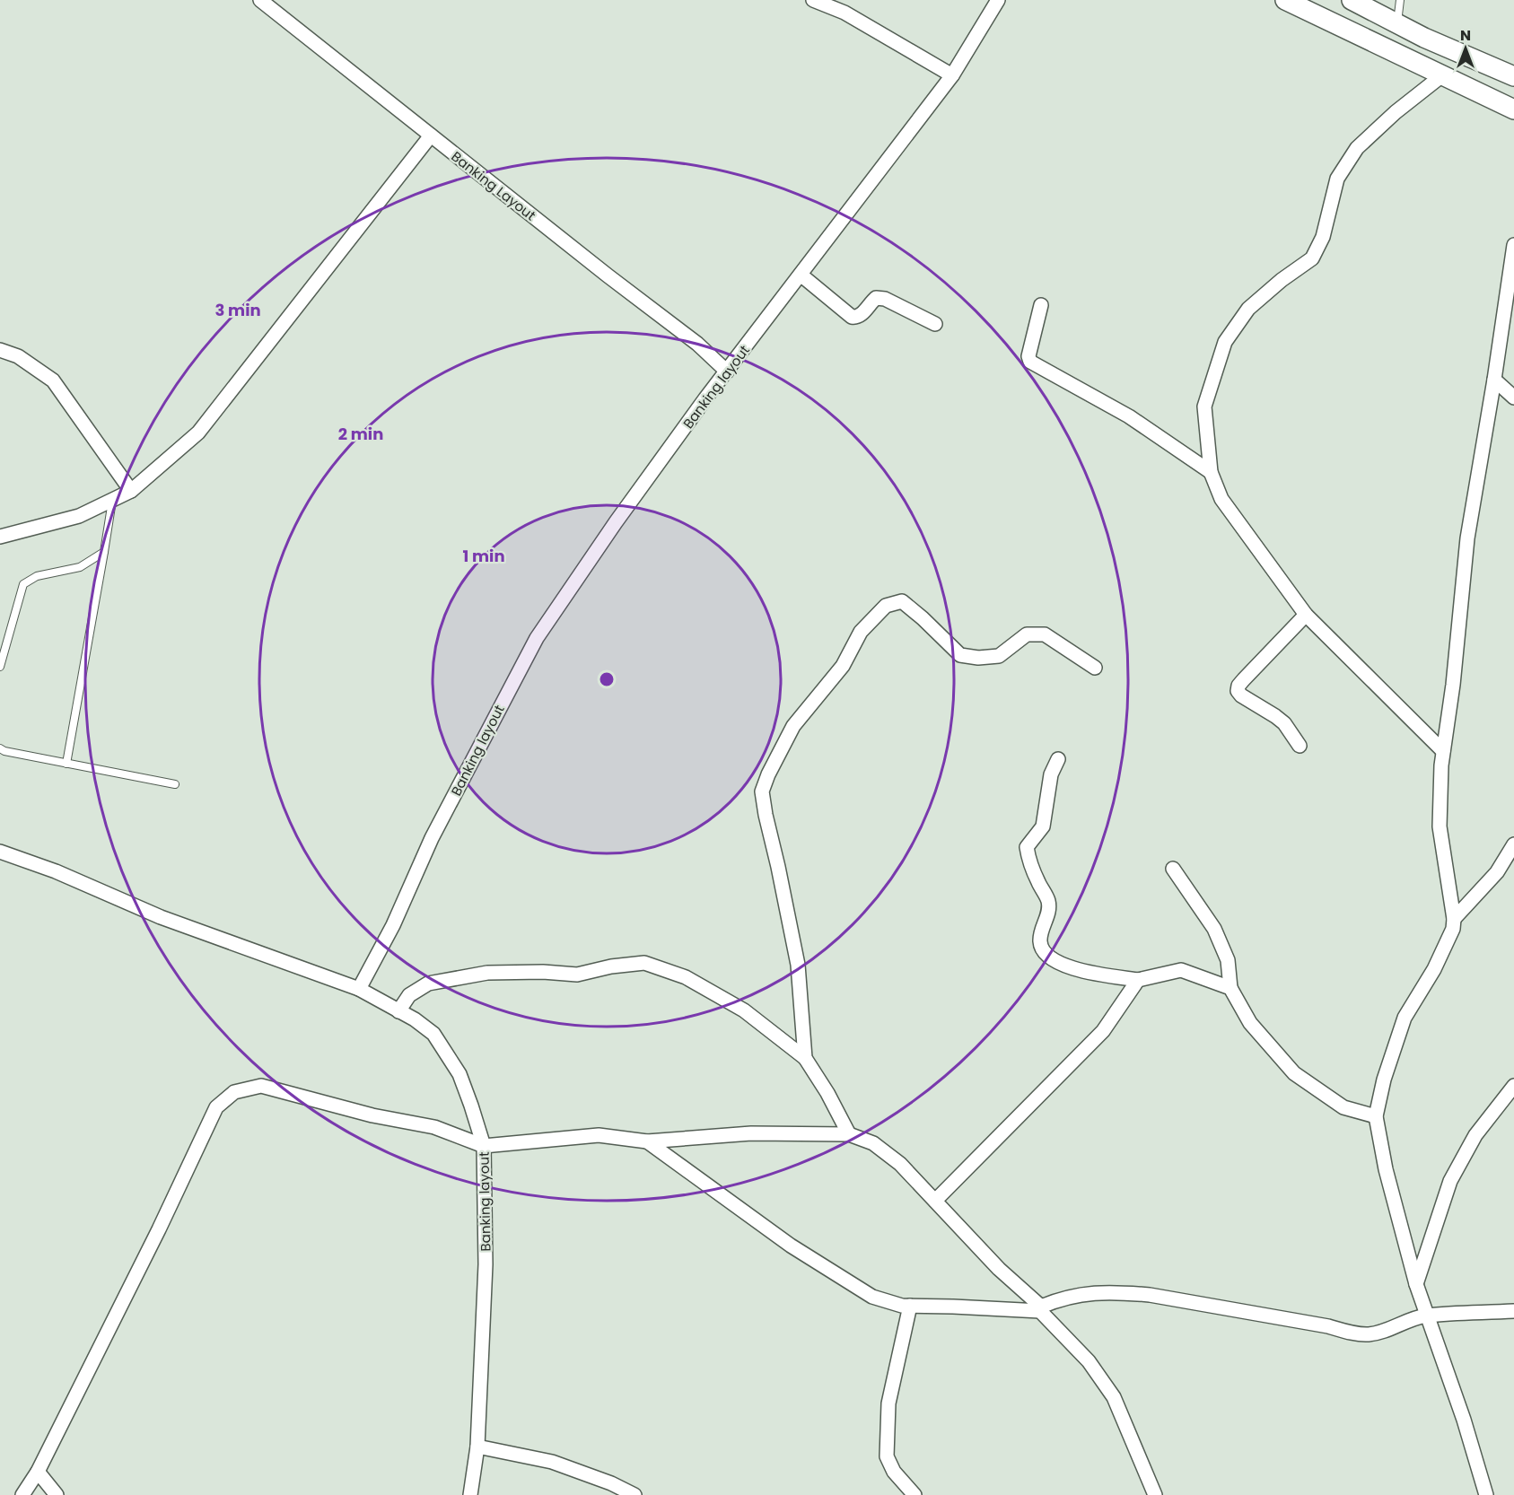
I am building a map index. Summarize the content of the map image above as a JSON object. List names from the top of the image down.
{
  "streets": {
    "street": ["Banking Layout", "Banking layout"]
  },
  "crossings": [
    ["Banking Layout", "Banking layout"]
  ],
  "north": "top",
  "rings": ["3 min", "2 min", "1 min"]
}
